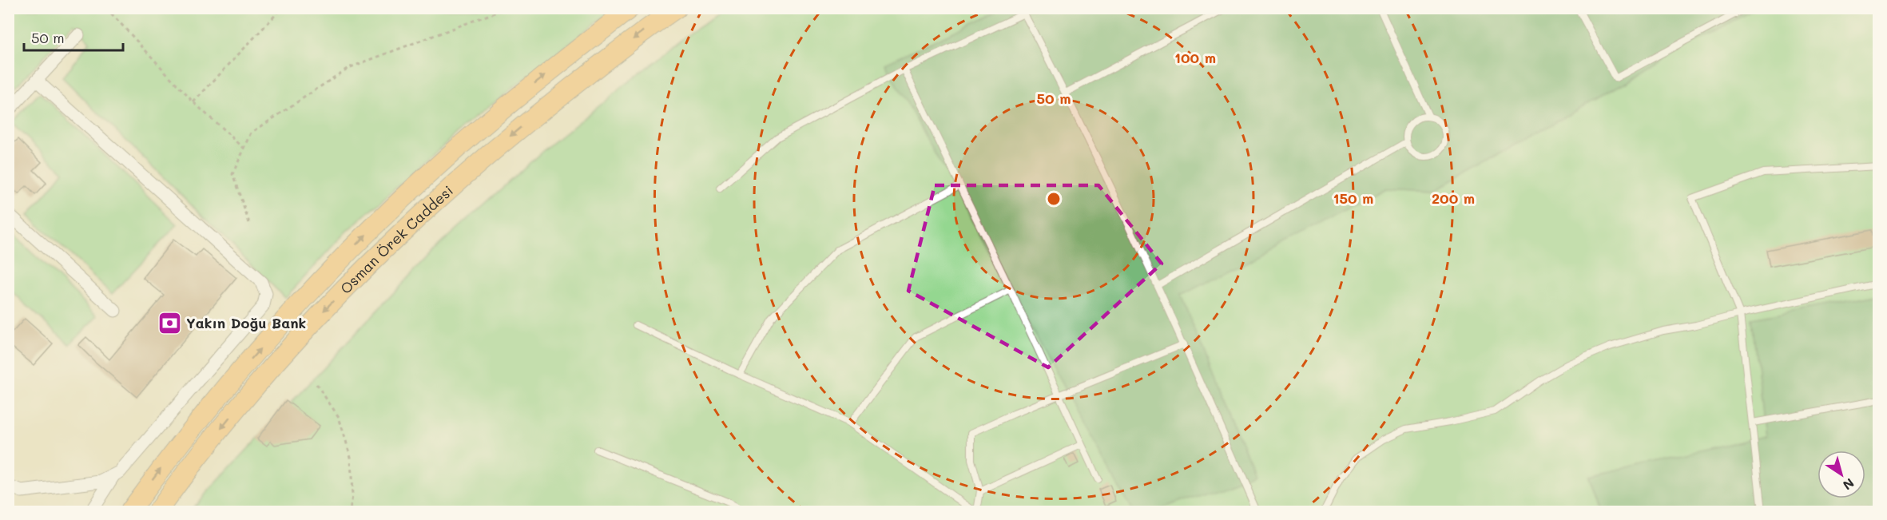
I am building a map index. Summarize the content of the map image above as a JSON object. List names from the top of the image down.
{
  "streets": {
    "main road": ["Osman Örek Caddesi"]
  },
  "places": {
    "bank": ["Yakın Doğu Bank"]
  },
  "scale_bar": "50 m",
  "north": "bottom right",
  "rings": [
    "100 m",
    "50 m",
    "150 m",
    "200 m"
  ]
}
